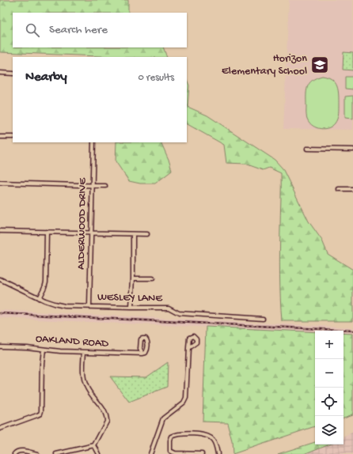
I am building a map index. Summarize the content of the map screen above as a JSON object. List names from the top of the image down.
{
  "streets": {
    "street": ["ALDERWOOD DRIVE", "WESLEY LANE", "OAKLAND ROAD"]
  },
  "crossings": [
    ["ALDERWOOD DRIVE", "WESLEY LANE"]
  ],
  "places": {
    "school or university": ["Horizon Elementary School"]
  },
  "page": {
    "search": "Search here",
    "heading": ["Nearby", "0 results"],
    "map_buttons": ["+", "−"]
  }
}
